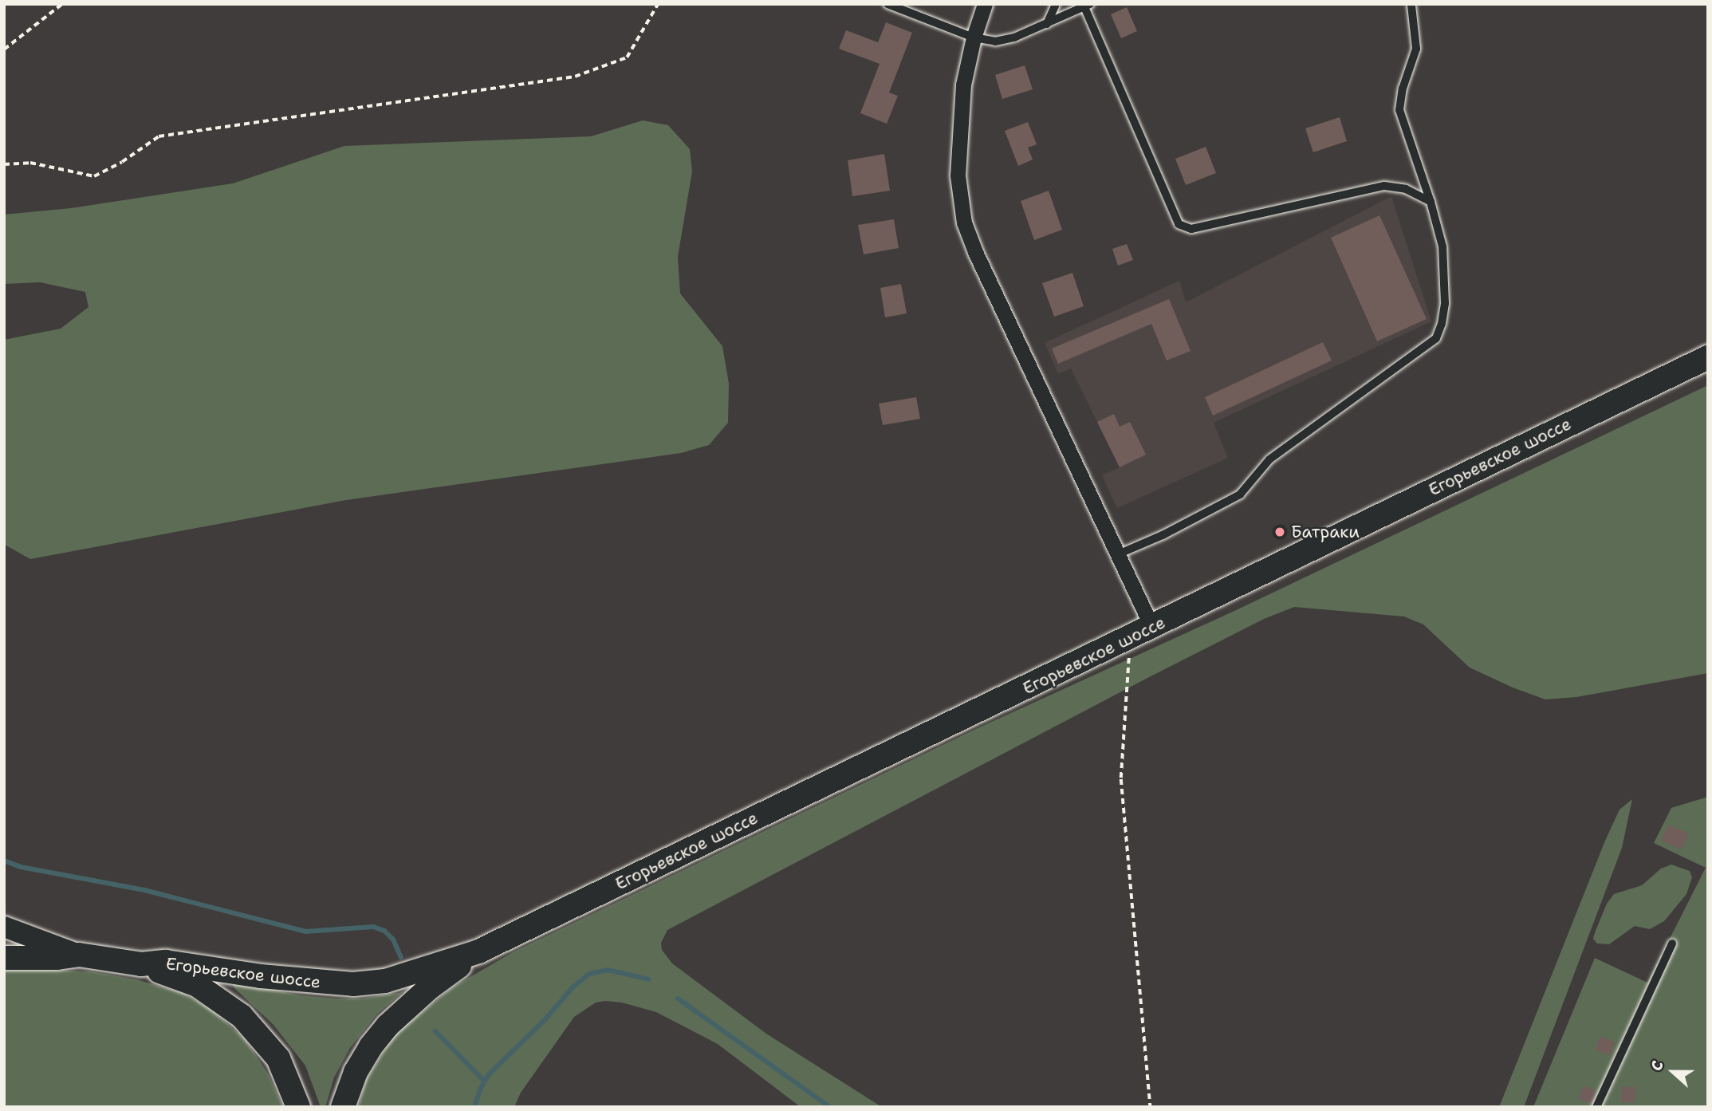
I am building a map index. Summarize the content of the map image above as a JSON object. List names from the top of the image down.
{
  "streets": {
    "main road": ["Егорьевское шоссе"]
  },
  "places": ["Батраки"],
  "north": "left"
}
